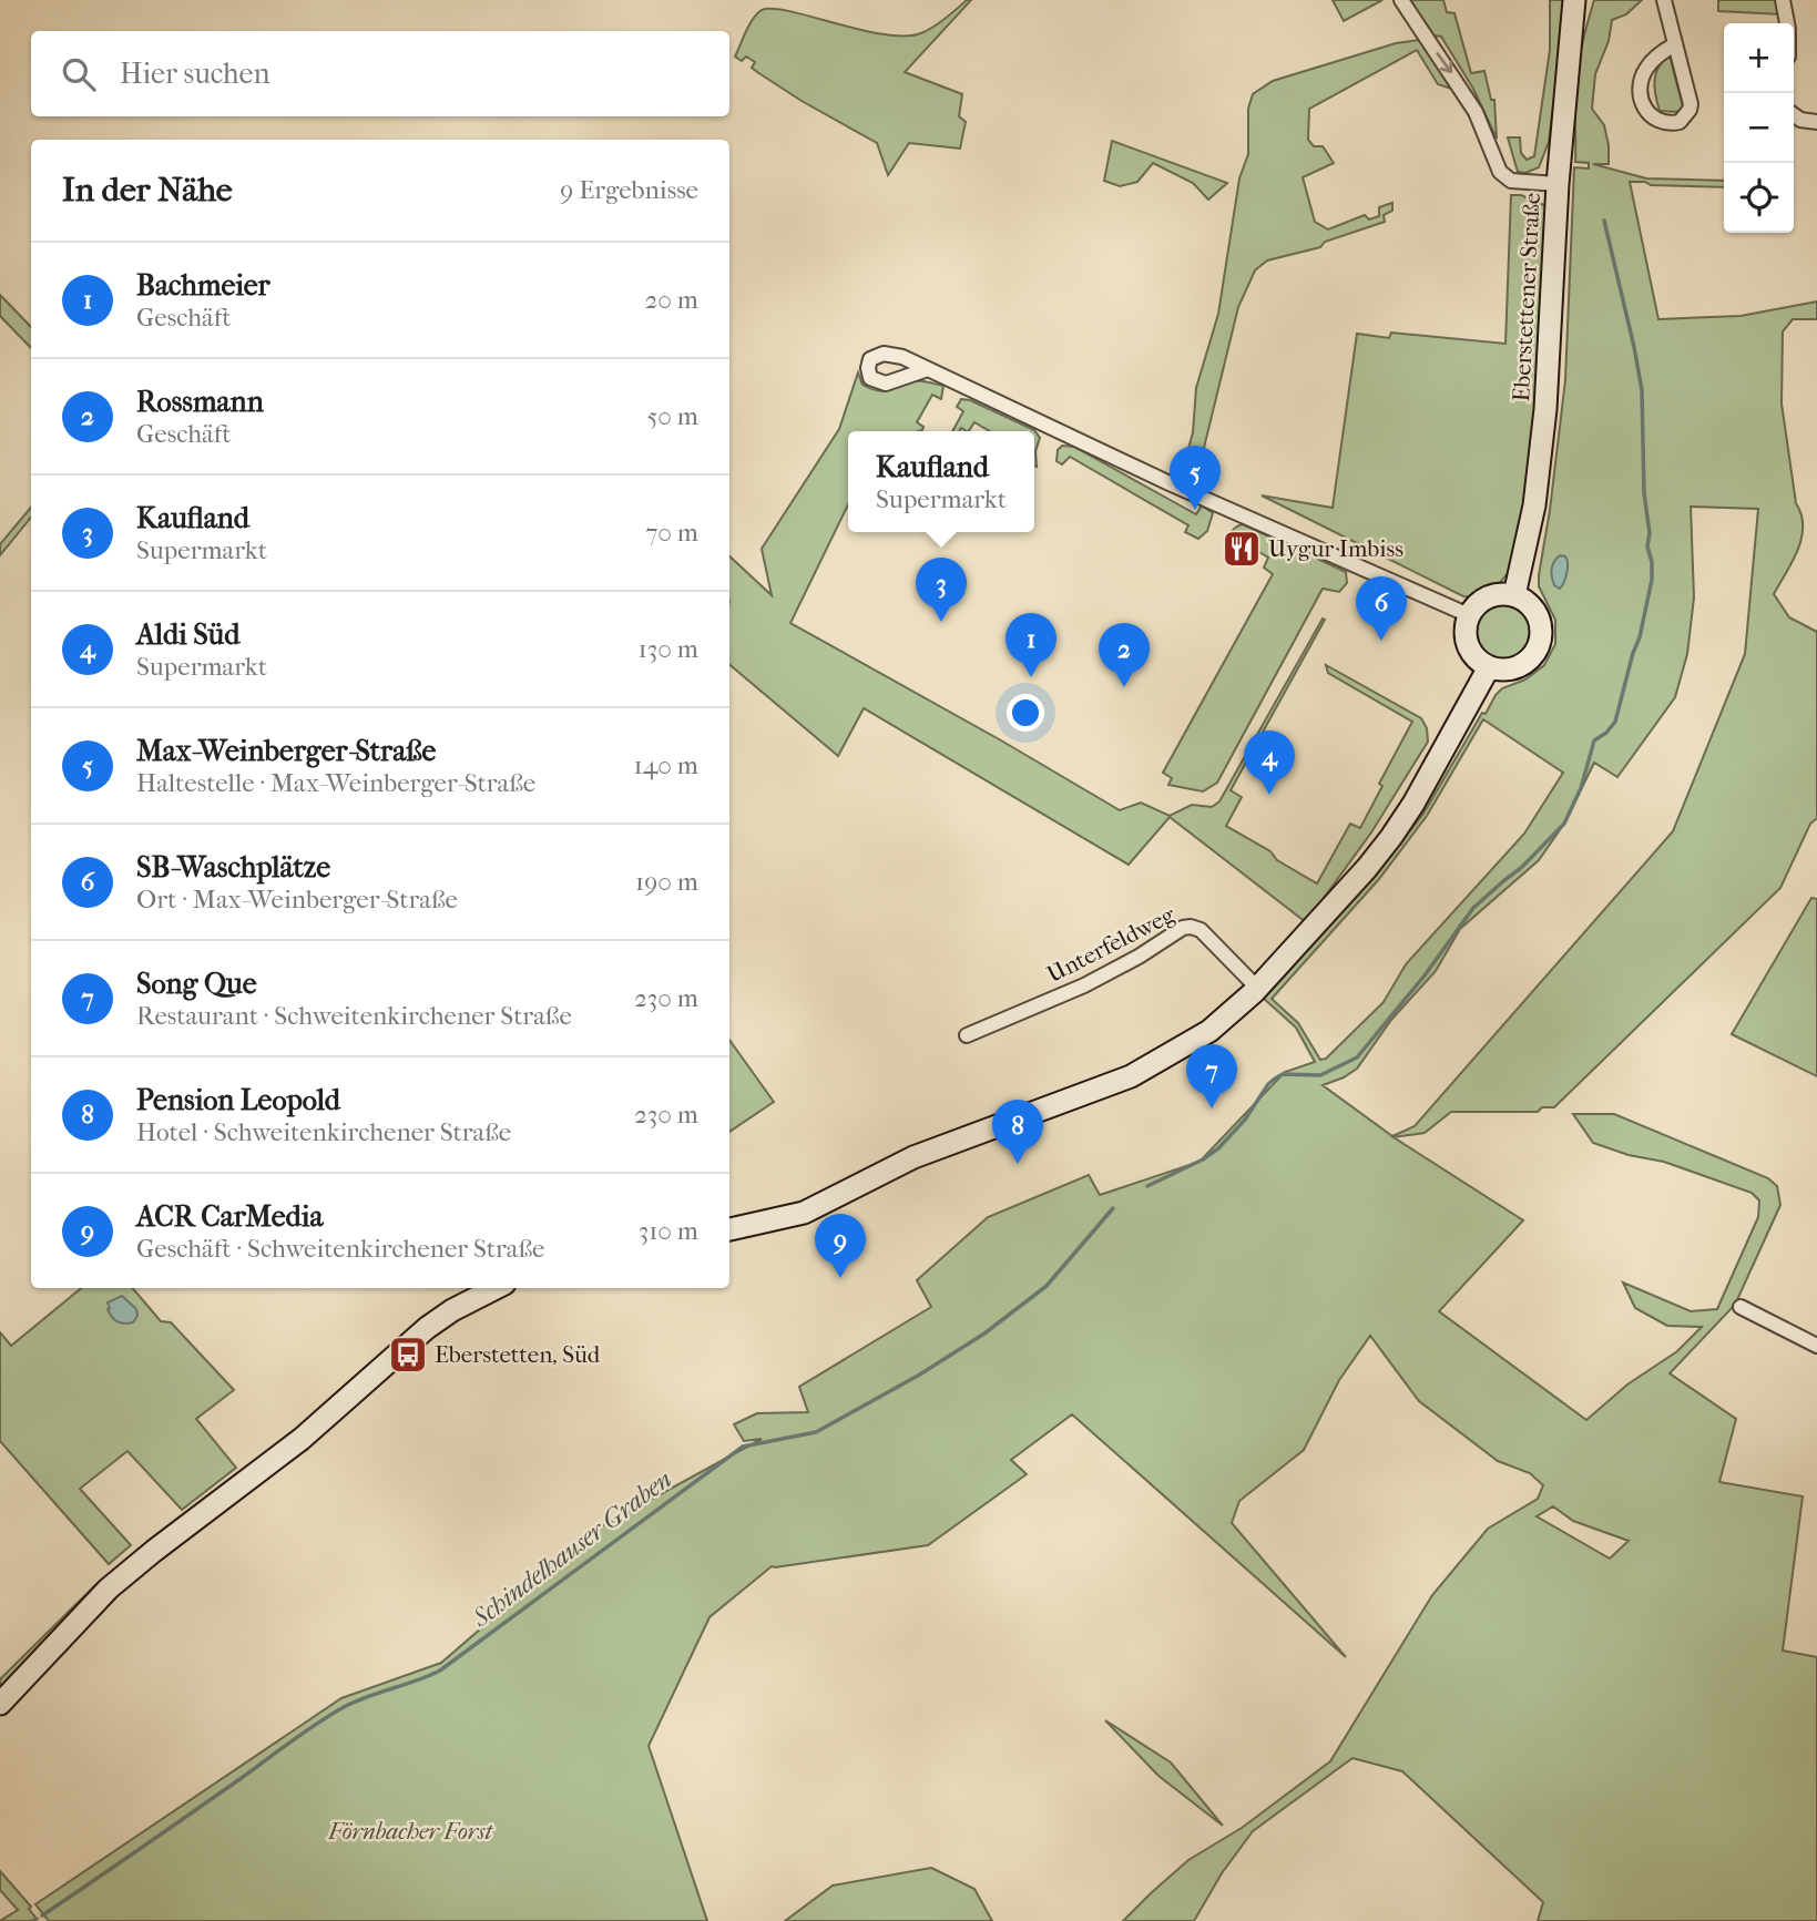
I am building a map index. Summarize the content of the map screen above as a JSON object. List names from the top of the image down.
{
  "streets": {
    "main road": ["Eberstettener Straße"],
    "street": ["Unterfeldweg"]
  },
  "water": ["Schindelhauser Graben"],
  "parks": ["Förnbacher Forst"],
  "places": {
    "restaurant": ["Uygur Imbiss"],
    "bus stop": ["Eberstetten, Süd"]
  },
  "page": {
    "map_buttons": ["+", "−"],
    "search": "Hier suchen",
    "heading": ["In der Nähe", "9 Ergebnisse"],
    "list": [
      {
        "mark": "1",
        "name": "Bachmeier",
        "note": "Geschäft",
        "value": "20 m"
      },
      {
        "mark": "2",
        "name": "Rossmann",
        "note": "Geschäft",
        "value": "50 m"
      },
      {
        "mark": "3",
        "name": "Kaufland",
        "note": "Supermarkt",
        "value": "70 m"
      },
      {
        "mark": "4",
        "name": "Aldi Süd",
        "note": "Supermarkt",
        "value": "130 m"
      },
      {
        "mark": "5",
        "name": "Max-Weinberger-Straße",
        "note": "Haltestelle · Max-Weinberger-Straße",
        "value": "140 m"
      },
      {
        "mark": "6",
        "name": "SB-Waschplätze",
        "note": "Ort · Max-Weinberger-Straße",
        "value": "190 m"
      },
      {
        "mark": "7",
        "name": "Song Que",
        "note": "Restaurant · Schweitenkirchener Straße",
        "value": "230 m"
      },
      {
        "mark": "8",
        "name": "Pension Leopold",
        "note": "Hotel · Schweitenkirchener Straße",
        "value": "230 m"
      },
      {
        "mark": "9",
        "name": "ACR CarMedia",
        "note": "Geschäft · Schweitenkirchener Straße",
        "value": "310 m"
      }
    ],
    "popup": ["Kaufland", "Supermarkt"],
    "pins": [
      "5",
      "3",
      "6",
      "1",
      "2",
      "4",
      "7",
      "8",
      "9"
    ]
  }
}
